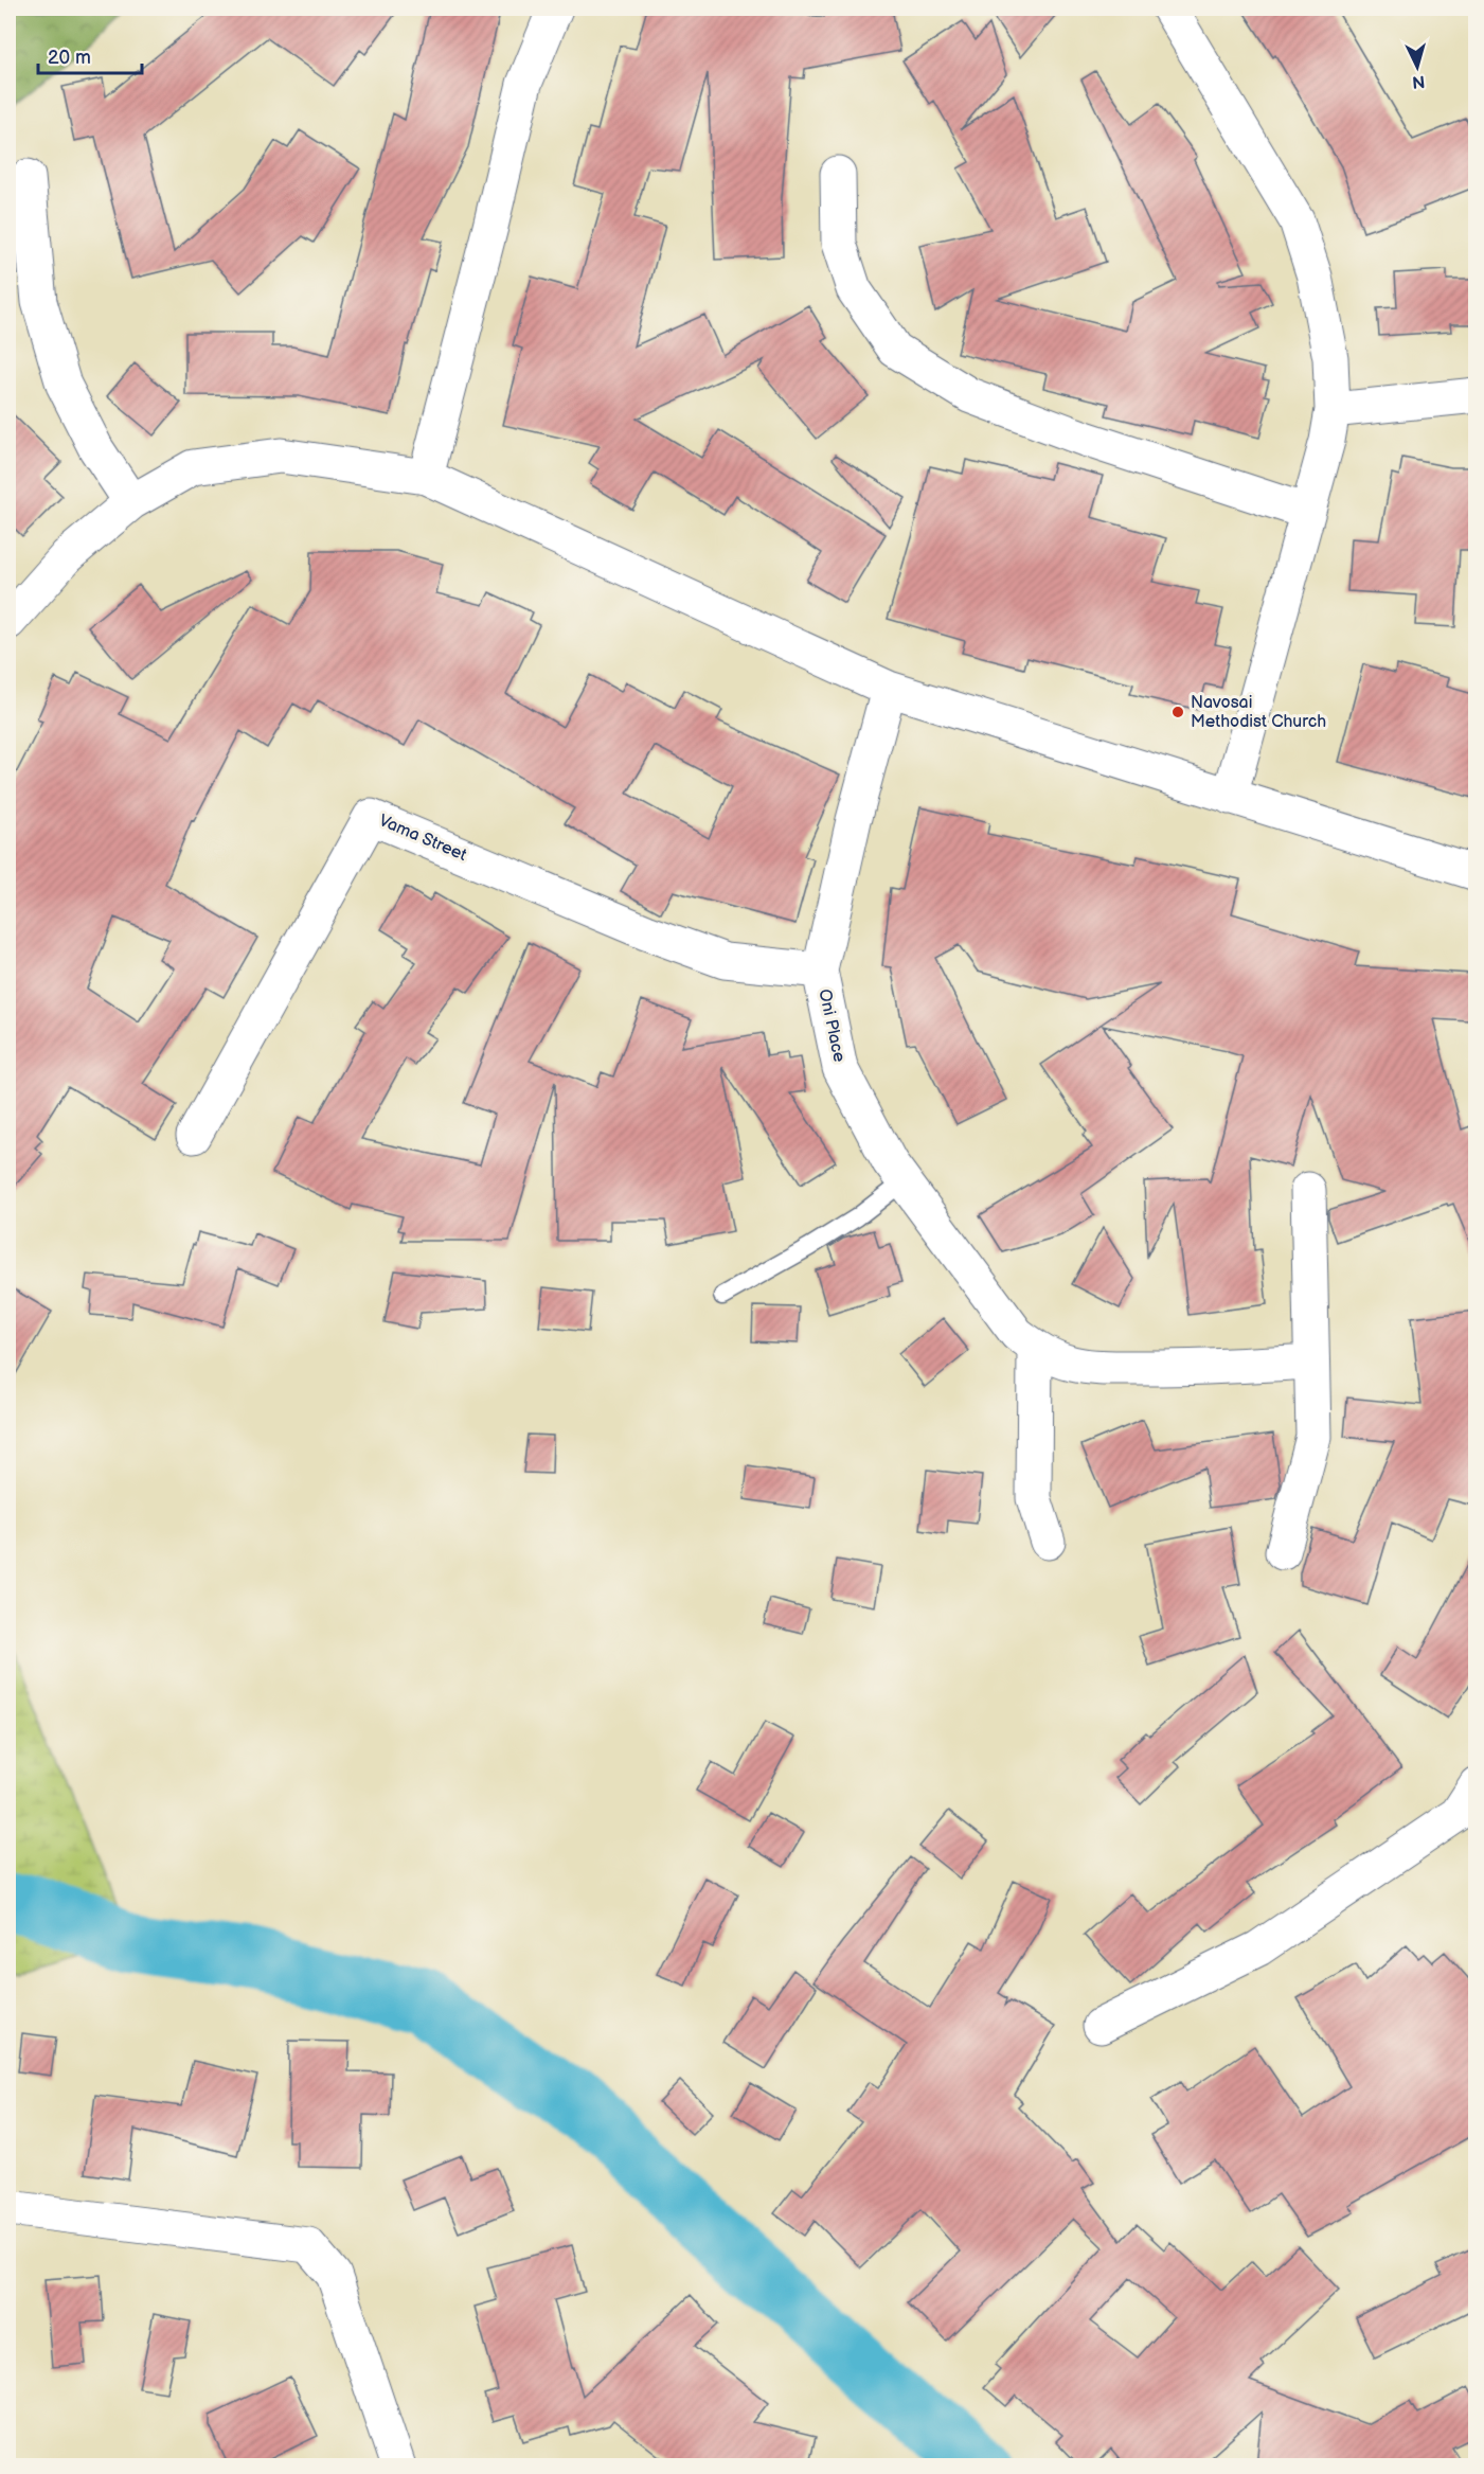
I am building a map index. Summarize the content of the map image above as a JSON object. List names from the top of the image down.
{
  "streets": {
    "street": ["Vama Street", "Oni Place"]
  },
  "crossings": [
    ["Vama Street", "Oni Place"]
  ],
  "places": ["Navosai Methodist Church"],
  "scale_bar": "20 m",
  "north": "bottom"
}
